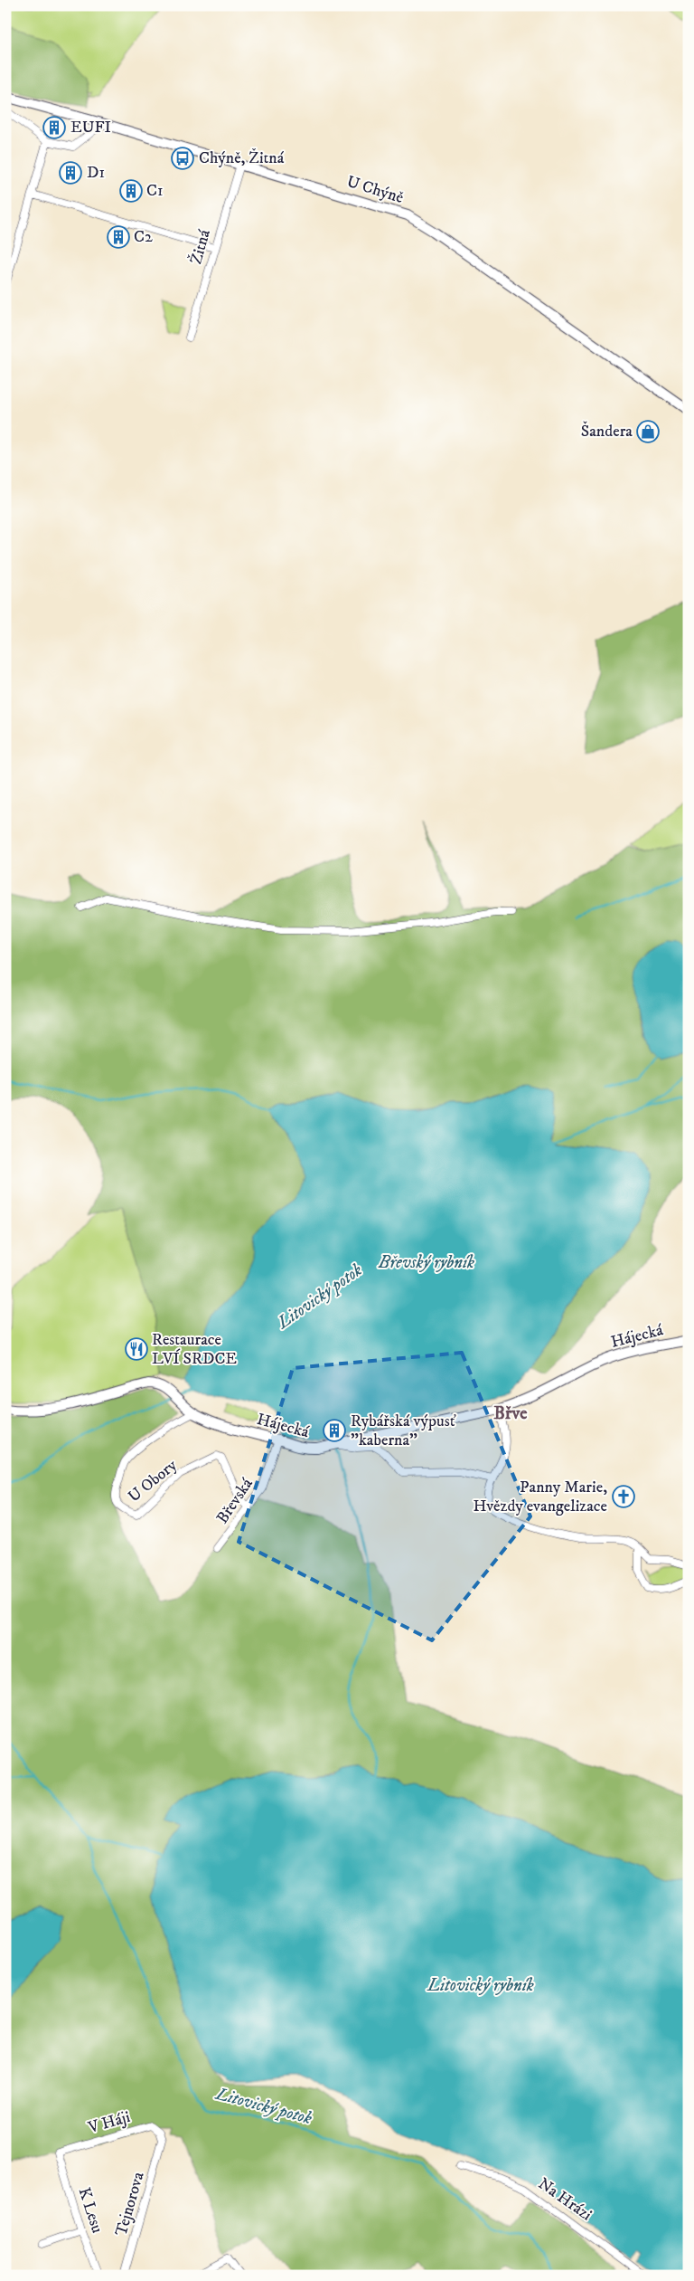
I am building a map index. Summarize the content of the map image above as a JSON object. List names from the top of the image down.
{
  "streets": {
    "street": [
      "U Chýně",
      "Žitná",
      "Hájecká",
      "U Obory",
      "Břevská",
      "V Háji",
      "Na Hrázi",
      "Tejnorova",
      "K Lesu"
    ]
  },
  "crossings": [
    ["U Chýně", "Žitná"],
    ["Hájecká", "U Obory"],
    ["Hájecká", "Břevská"],
    ["U Obory", "Břevská"],
    ["V Háji", "Tejnorova"],
    ["V Háji", "K Lesu"]
  ],
  "districts": ["Břve"],
  "water": ["Břevský rybník", "Litovický potok", "Litovický rybník"],
  "places": {
    "building": [
      "EUFI",
      "D1",
      "C1",
      "C2",
      "Rybářská výpusť \"kaberna\""
    ],
    "bus stop": ["Chýně, Žitná"],
    "shop": ["Šandera"],
    "restaurant": ["Restaurace LVÍ SRDCE"],
    "church": ["Panny Marie, Hvězdy evangelizace"]
  }
}
